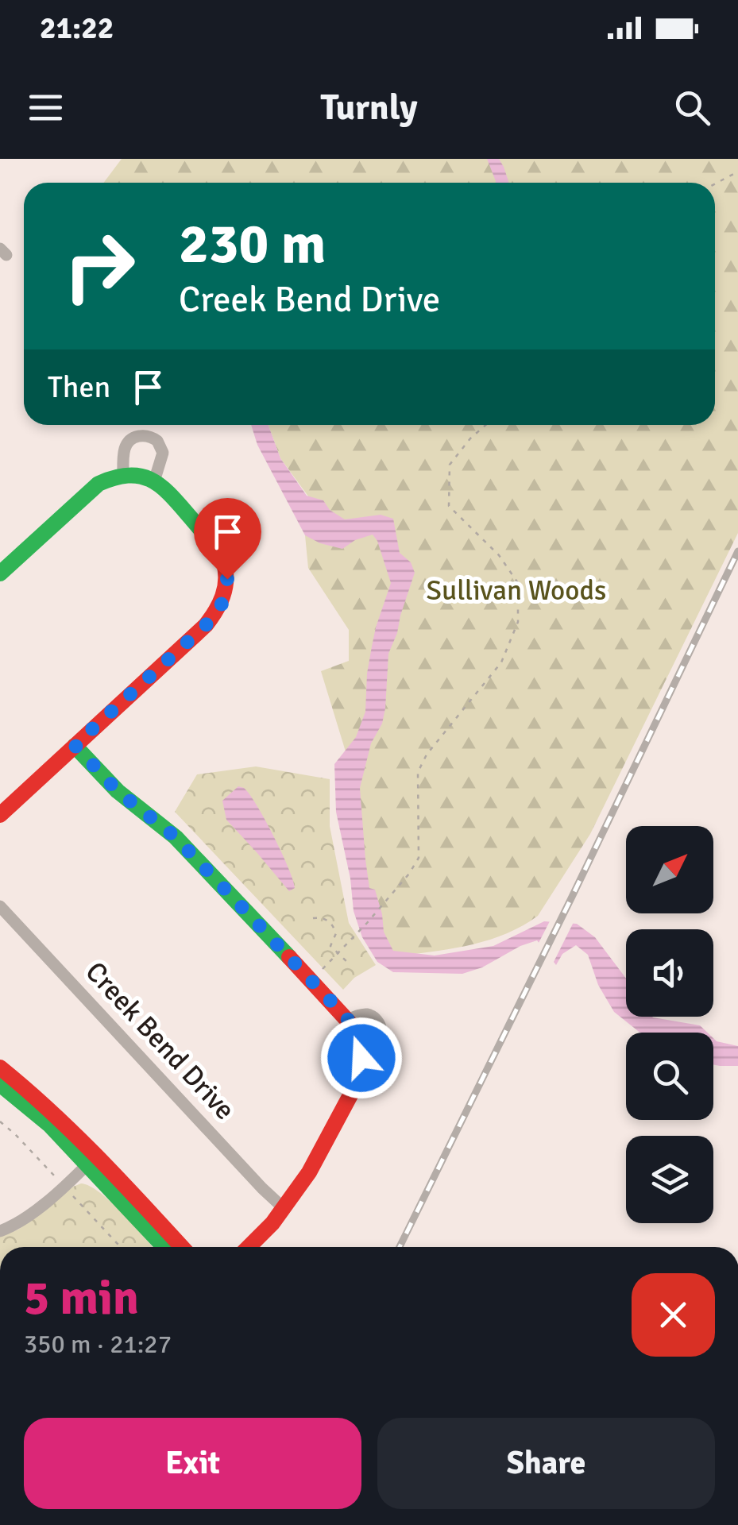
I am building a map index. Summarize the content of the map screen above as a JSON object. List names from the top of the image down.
{
  "streets": {
    "street": ["Creek Bend Drive"]
  },
  "parks": ["Sullivan Woods"],
  "north": "top right",
  "page": {
    "status": "21:22",
    "header": "Turnly",
    "turn": ["230 m", "Creek Bend Drive"],
    "then": "Then",
    "heading": ["5 min", "350 m · 21:27"],
    "buttons": ["Exit", "Share"]
  }
}
